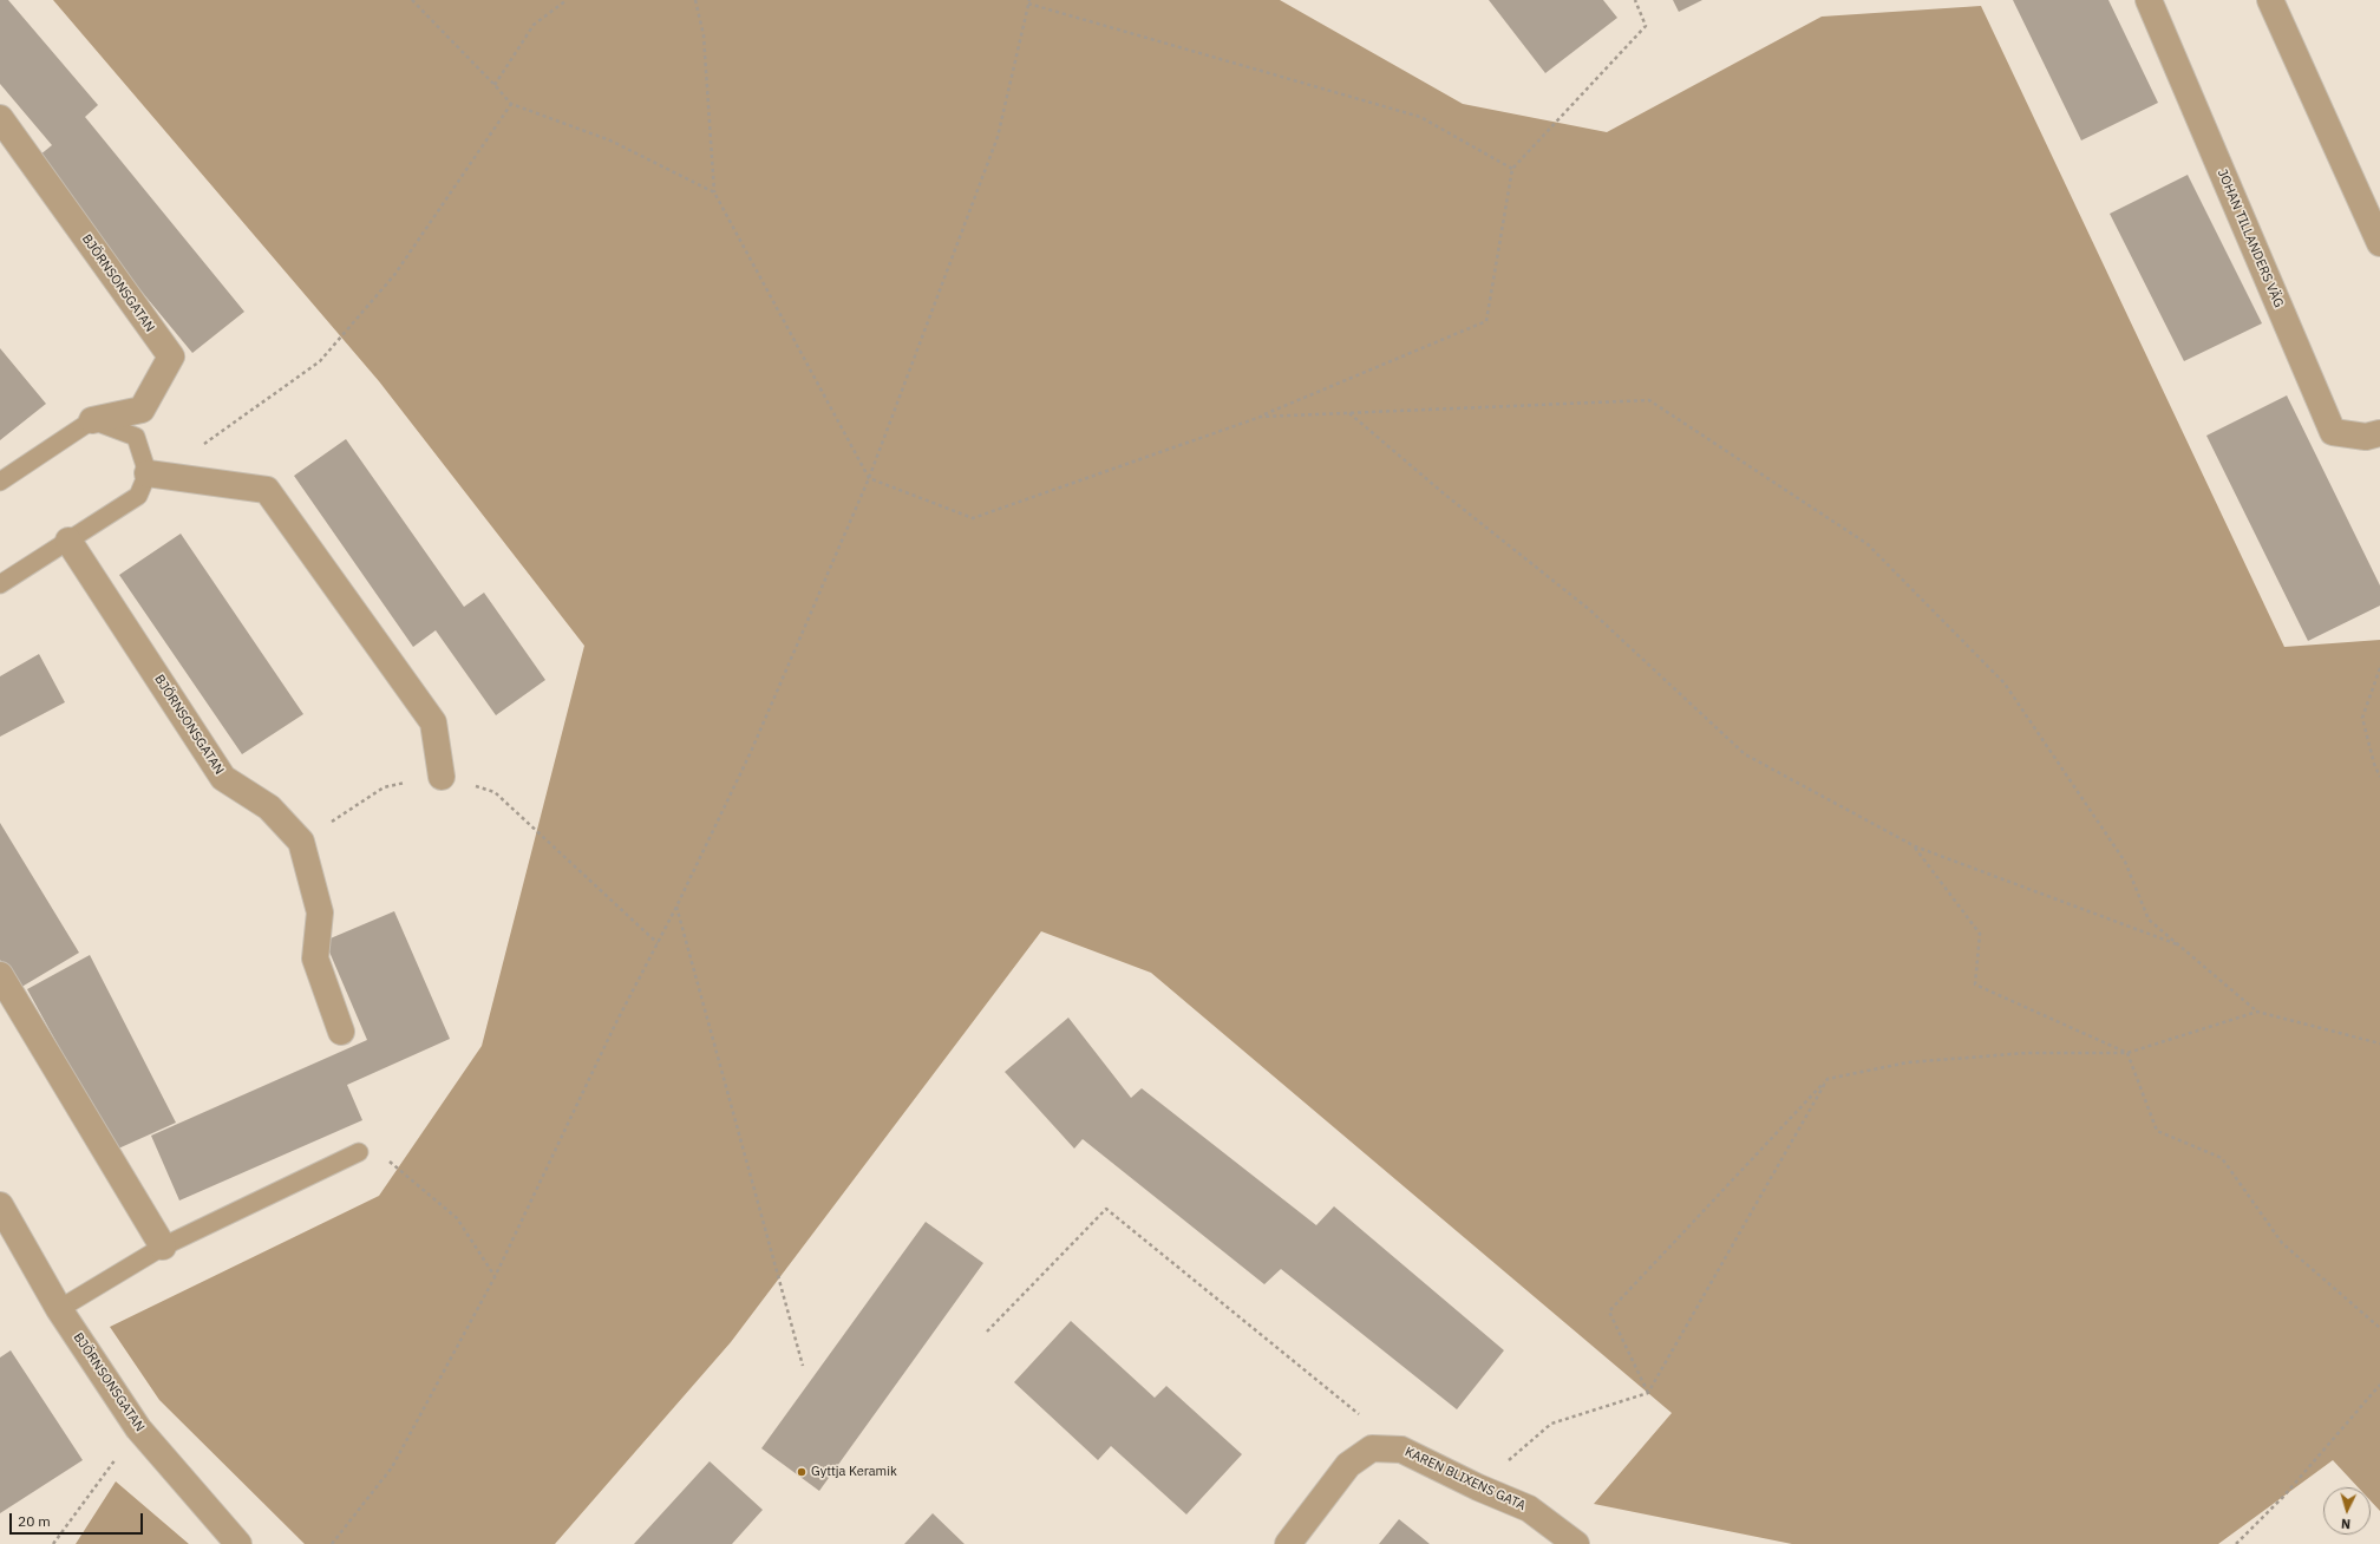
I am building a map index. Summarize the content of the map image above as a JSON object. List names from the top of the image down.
{
  "streets": {
    "street": ["JOHAN TILLANDERS VÄG", "BJÖRNSONSGATAN", "KAREN BLIXENS GATA"]
  },
  "places": ["Gyttja Keramik"],
  "scale_bar": "20 m",
  "north": "bottom"
}
